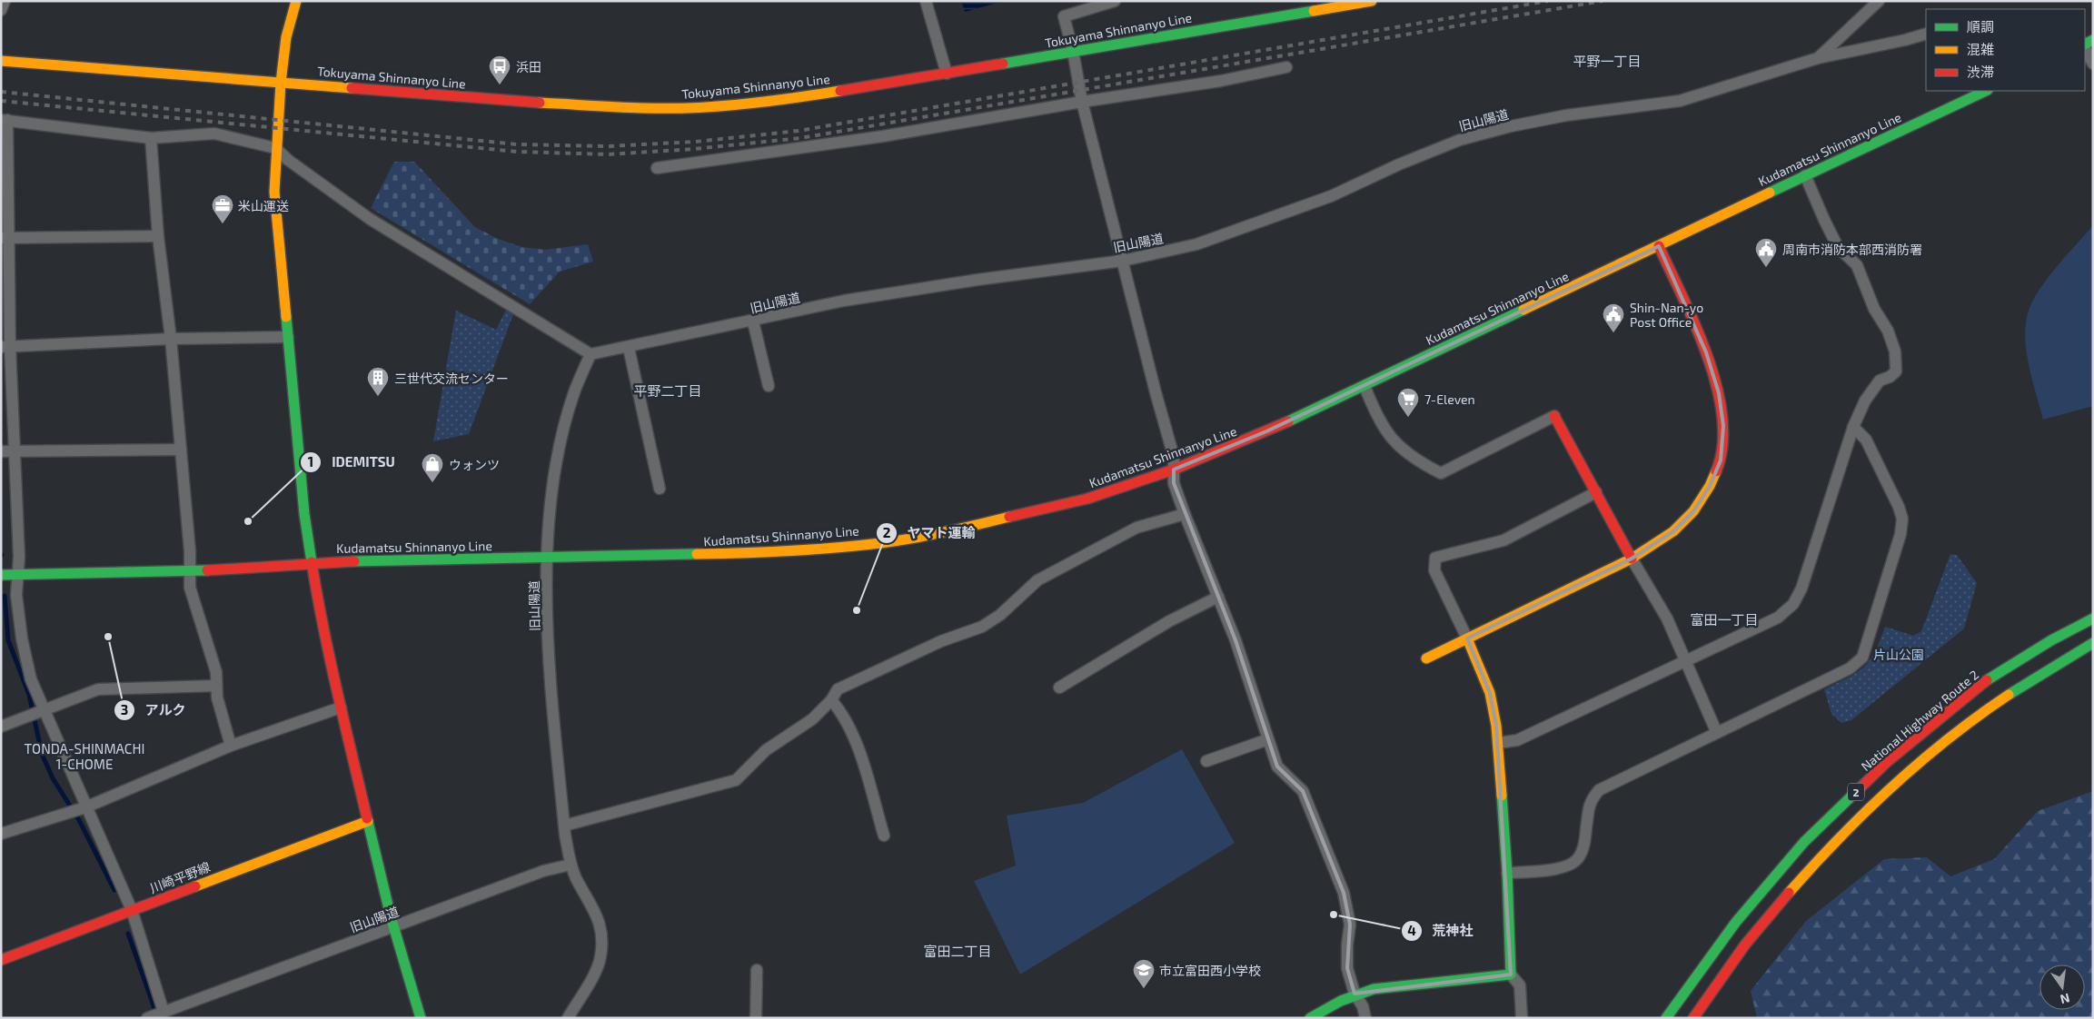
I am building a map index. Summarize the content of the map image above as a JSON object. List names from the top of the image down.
{
  "streets": {
    "main road": [
      "Tokuyama Shinnanyo Line",
      "Kudamatsu Shinnanyo Line",
      "National Highway Route 2",
      "2",
      "川崎平野線"
    ],
    "street": ["旧山陽道"]
  },
  "crossings": [
    ["旧山陽道", "Kudamatsu Shinnanyo Line"]
  ],
  "districts": [
    "平野一丁目",
    "平野二丁目",
    "富田一丁目",
    "TONDA-SHINMACHI 1-CHOME",
    "富田二丁目"
  ],
  "parks": ["片山公園"],
  "places": {
    "bus stop": ["浜田"],
    "office": ["米山運送"],
    "public building": ["周南市消防本部西消防署", "Shin-Nan-yo Post Office"],
    "building": ["三世代交流センター"],
    "supermarket": ["7-Eleven"],
    "shop": ["ウォンツ"],
    "other": [
      "IDEMITSU",
      "ヤマト運輸",
      "アルク",
      "荒神社"
    ],
    "school or university": ["市立富田西小学校"]
  },
  "legend": ["順調", "混雑", "渋滞"],
  "north": "bottom"
}
